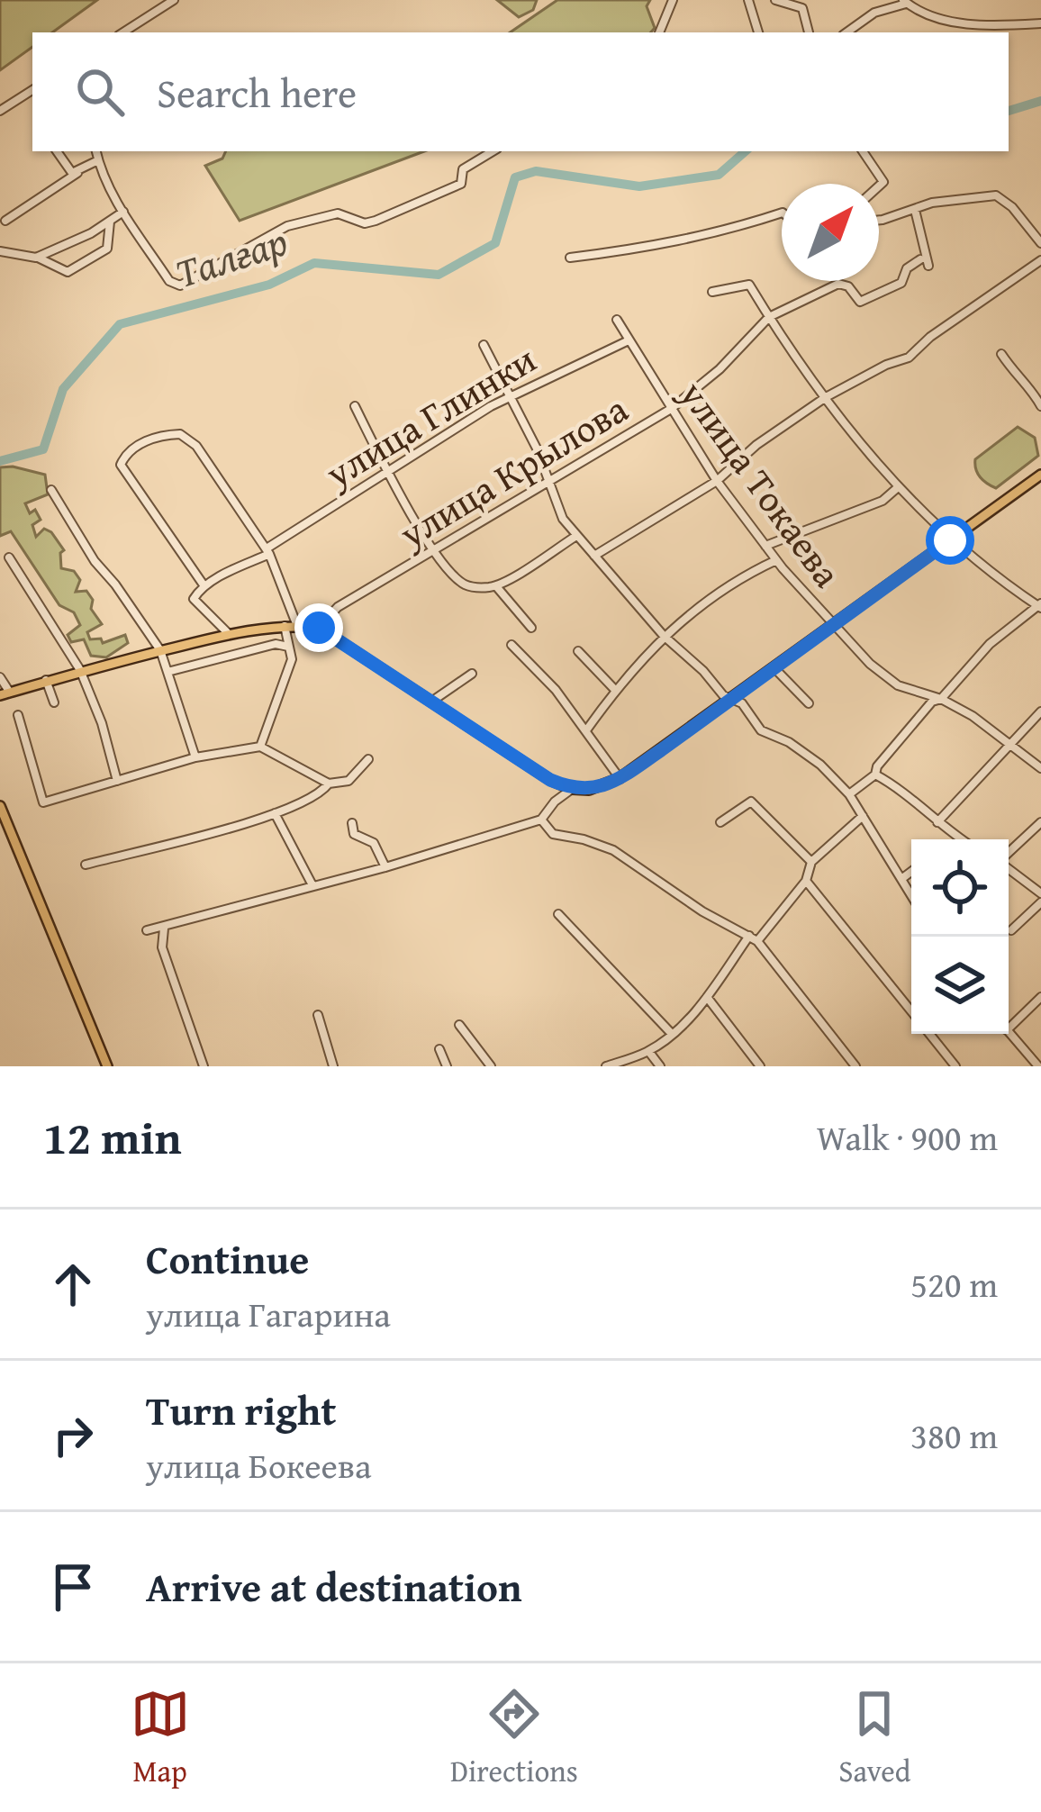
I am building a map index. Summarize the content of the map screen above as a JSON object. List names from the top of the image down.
{
  "streets": {
    "street": ["улица Глинки", "улица Крылова", "улица Токаева"]
  },
  "crossings": [
    ["улица Глинки", "улица Токаева"],
    ["улица Крылова", "улица Токаева"]
  ],
  "water": ["Талғар"],
  "north": "top right",
  "page": {
    "search": "Search here",
    "heading": ["12 min", "Walk · 900 m"],
    "list": [
      ["Continue", "улица Гагарина", "520 m"],
      ["Turn right", "улица Бокеева", "380 m"],
      "Arrive at destination"
    ],
    "nav": ["Map", "Directions", "Saved"]
  }
}
